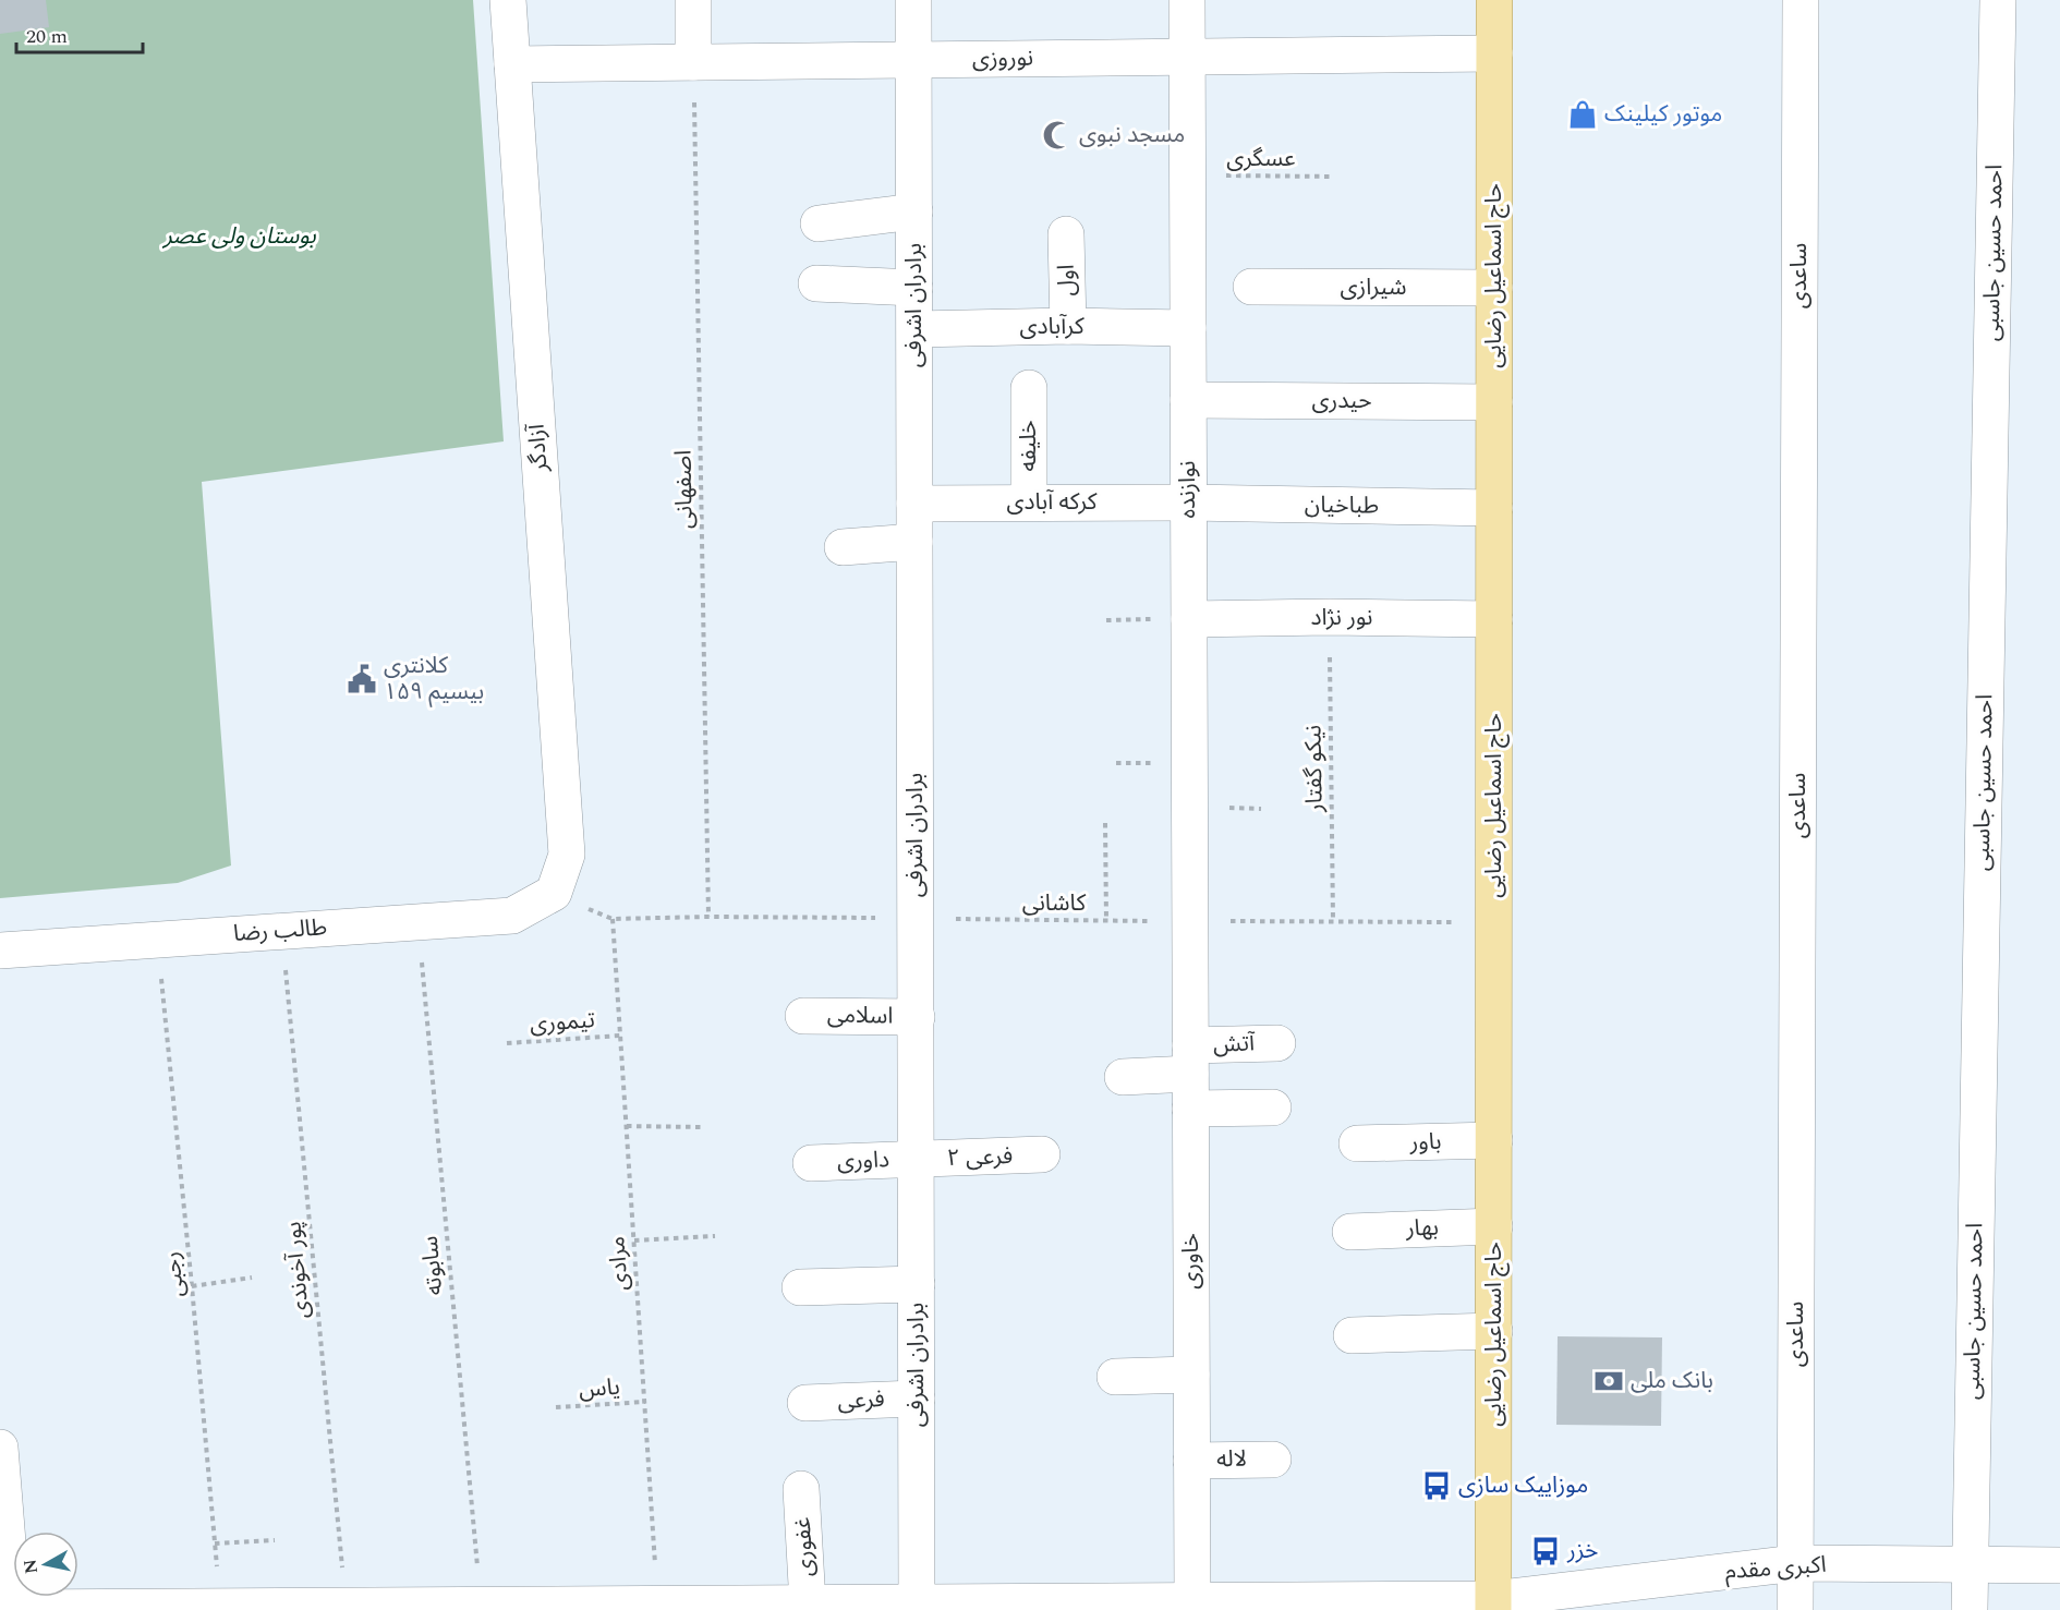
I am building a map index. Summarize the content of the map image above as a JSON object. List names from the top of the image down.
{
  "streets": {
    "main road": ["حاج اسماعیل رضایی"],
    "street": [
      "نوروزی",
      "احمد حسین جاسبی",
      "ساعدی",
      "اول",
      "شیرازی",
      "برادران اشرفی",
      "کرآبادی",
      "حیدری",
      "خلیفه",
      "آزادگر",
      "نوازنده",
      "کرکه آبادی",
      "طباخیان",
      "نور نژاد",
      "طالب رضا",
      "اسلامی",
      "آتش",
      "باور",
      "فرعی ۲",
      "داوری",
      "بهار",
      "خاوری",
      "فرعی",
      "لاله",
      "غفوری",
      "اکبری مقدم"
    ],
    "path": [
      "عسگری",
      "اصفهانی",
      "نیکو گفتار",
      "کاشانی",
      "تیموری",
      "مرادی",
      "سابوته",
      "پور آخوندی",
      "رجبی",
      "یاس"
    ]
  },
  "crossings": [
    ["نوروزی", "حاج اسماعیل رضایی"],
    ["نوروزی", "برادران اشرفی"],
    ["نوروزی", "آزادگر"],
    ["نوروزی", "اصفهانی"],
    ["نوروزی", "نوازنده"],
    ["عسگری", "نوازنده"],
    ["احمد حسین جاسبی", "اکبری مقدم"],
    ["حاج اسماعیل رضایی", "شیرازی"],
    ["حاج اسماعیل رضایی", "حیدری"],
    ["حاج اسماعیل رضایی", "طباخیان"],
    ["حاج اسماعیل رضایی", "نور نژاد"],
    ["حاج اسماعیل رضایی", "کاشانی"],
    ["حاج اسماعیل رضایی", "باور"],
    ["حاج اسماعیل رضایی", "بهار"],
    ["حاج اسماعیل رضایی", "اکبری مقدم"],
    ["ساعدی", "اکبری مقدم"],
    ["اول", "کرآبادی"],
    ["برادران اشرفی", "کرآبادی"],
    ["برادران اشرفی", "کرکه آبادی"],
    ["برادران اشرفی", "کاشانی"],
    ["برادران اشرفی", "اسلامی"],
    ["برادران اشرفی", "فرعی ۲"],
    ["برادران اشرفی", "داوری"],
    ["برادران اشرفی", "فرعی"],
    ["برادران اشرفی", "اکبری مقدم"],
    ["کرآبادی", "نوازنده"],
    ["حیدری", "نوازنده"],
    ["خلیفه", "کرکه آبادی"],
    ["آزادگر", "طالب رضا"],
    ["اصفهانی", "کاشانی"],
    ["نوازنده", "کرکه آبادی"],
    ["نوازنده", "طباخیان"],
    ["نوازنده", "نور نژاد"],
    ["نوازنده", "کاشانی"],
    ["نوازنده", "خاوری"],
    ["کرکه آبادی", "طباخیان"],
    ["نور نژاد", "نیکو گفتار"],
    ["نیکو گفتار", "کاشانی"],
    ["کاشانی", "خاوری"],
    ["کاشانی", "مرادی"],
    ["طالب رضا", "سابوته"],
    ["طالب رضا", "پور آخوندی"],
    ["طالب رضا", "رجبی"],
    ["تیموری", "مرادی"],
    ["آتش", "خاوری"],
    ["فرعی ۲", "داوری"],
    ["خاوری", "لاله"],
    ["خاوری", "اکبری مقدم"],
    ["مرادی", "یاس"],
    ["مرادی", "اکبری مقدم"],
    ["سابوته", "اکبری مقدم"],
    ["پور آخوندی", "اکبری مقدم"],
    ["رجبی", "اکبری مقدم"],
    ["غفوری", "اکبری مقدم"]
  ],
  "parks": ["بوستان ولی عصر"],
  "places": {
    "shop": ["موتور کیلینک"],
    "mosque": ["مسجد نبوی"],
    "public building": ["کلانتری ۱۵۹ بیسیم"],
    "bank": ["بانک ملی"],
    "bus stop": ["موزاییک سازی", "خزر"]
  },
  "scale_bar": "20 m",
  "north": "left"
}
